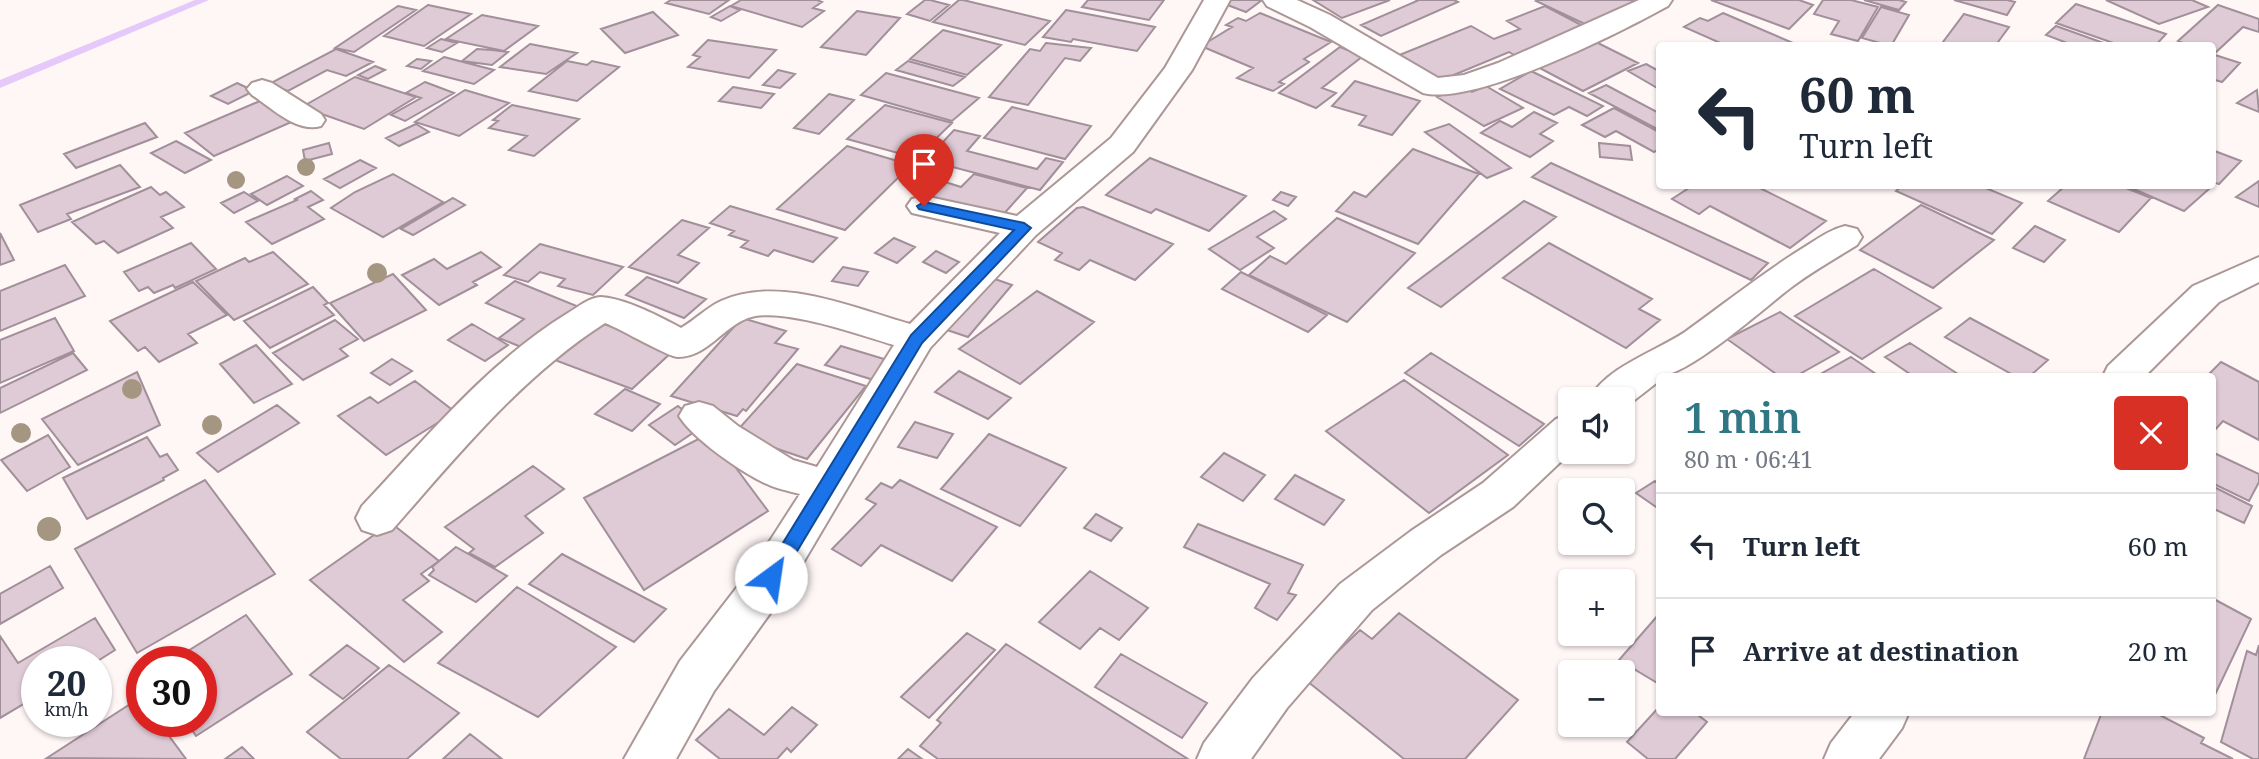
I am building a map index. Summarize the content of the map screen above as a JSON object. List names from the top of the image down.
{
  "page": {
    "turn": ["60 m", "Turn left"],
    "heading": ["1 min", "80 m · 06:41"],
    "map_buttons": ["+", "−"],
    "list": [
      {
        "name": "Turn left",
        "value": "60 m"
      },
      {
        "name": "Arrive at destination",
        "value": "20 m"
      }
    ],
    "speed": "20 km/h",
    "limit": "30"
  }
}
